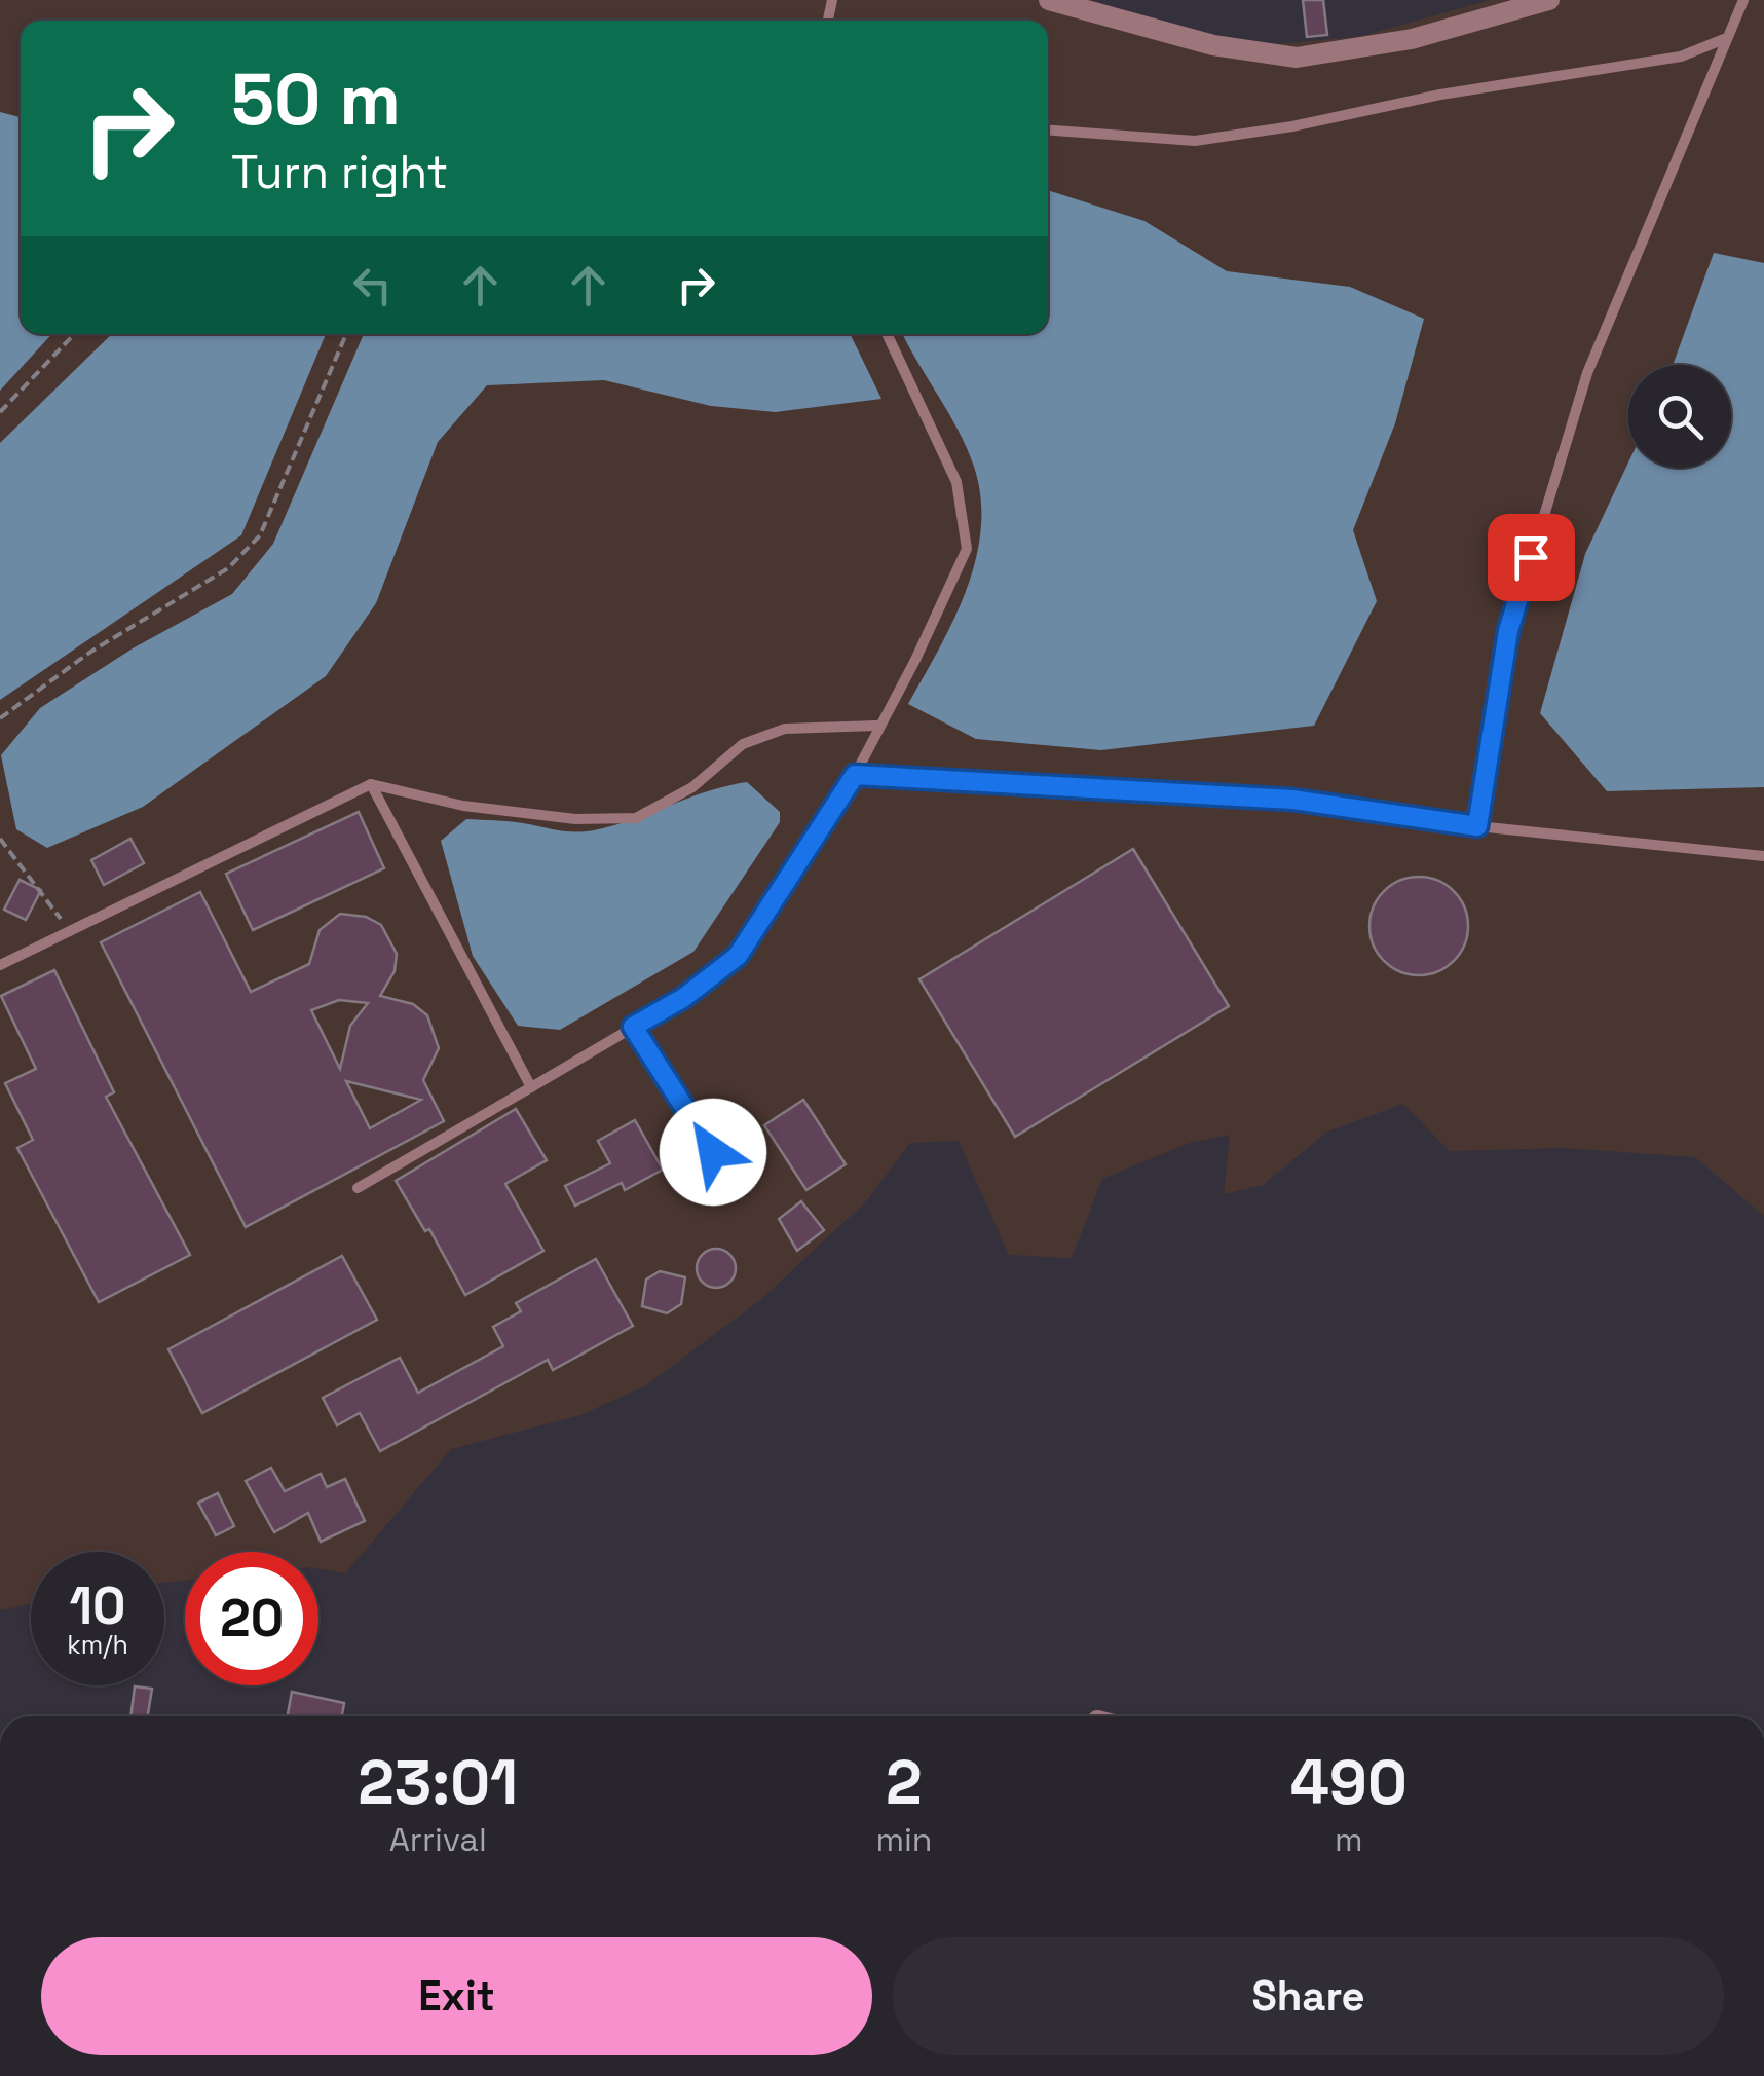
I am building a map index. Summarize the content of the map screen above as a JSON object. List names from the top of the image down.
{
  "page": {
    "turn": ["50 m", "Turn right"],
    "speed": "10 km/h",
    "limit": "20",
    "eta": [
      "23:01",
      "Arrival",
      "2",
      "min",
      "490",
      "m"
    ],
    "buttons": ["Exit", "Share"]
  }
}
